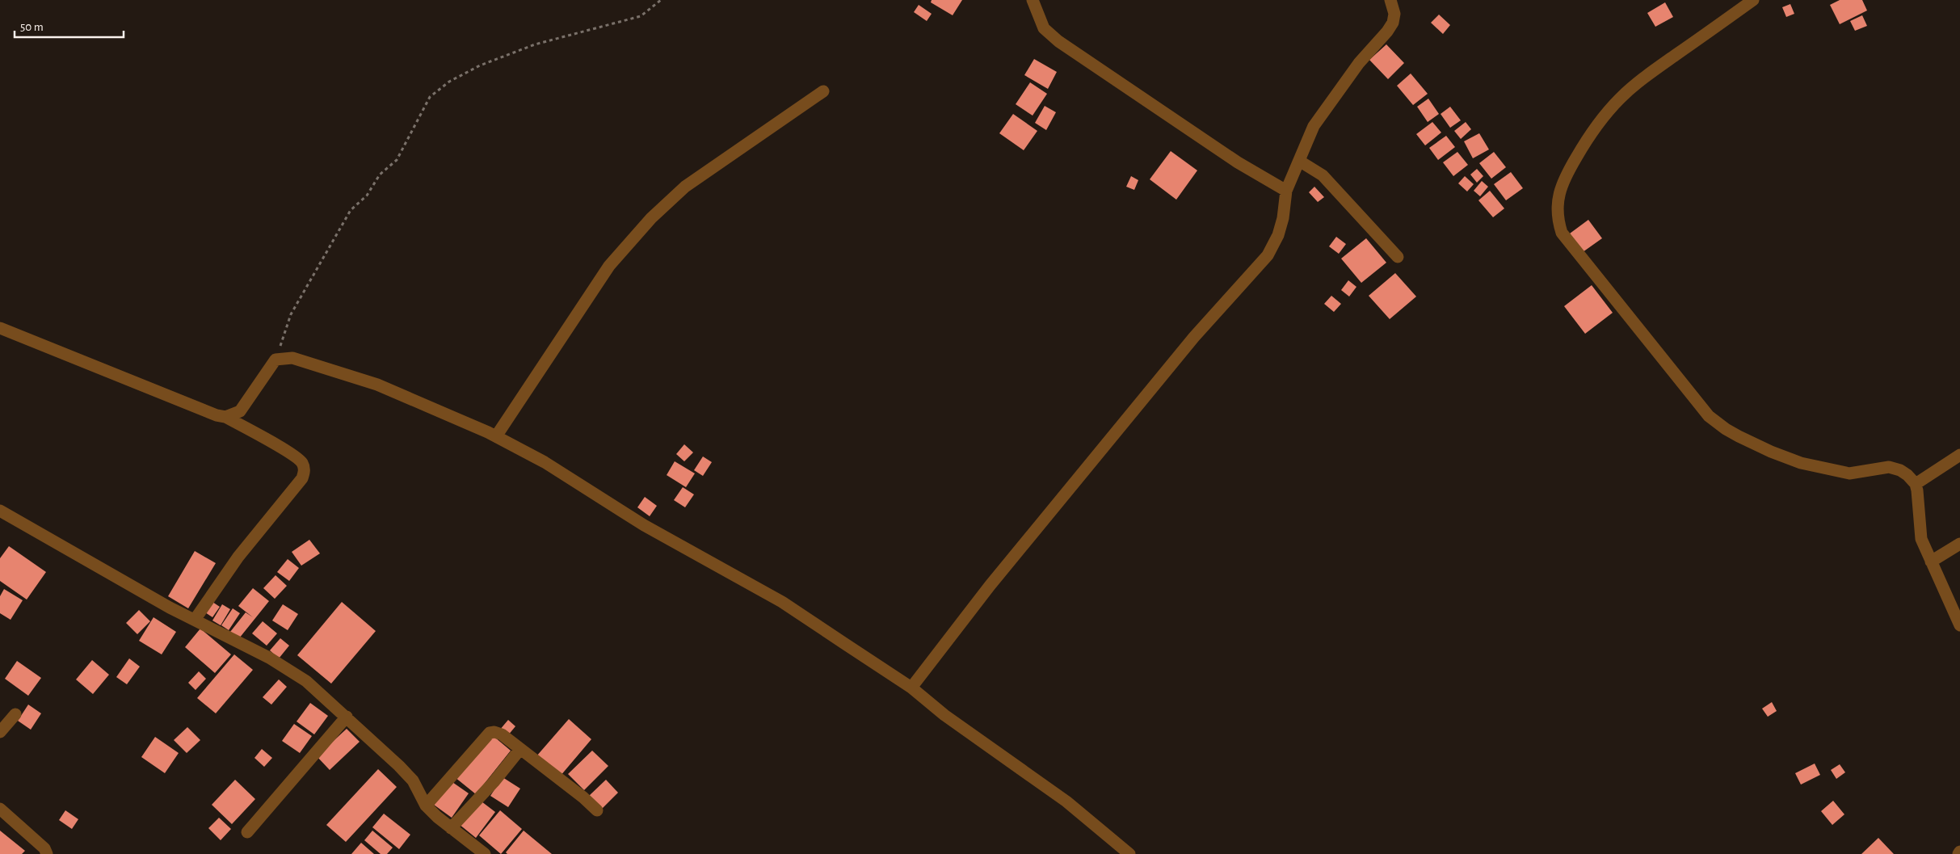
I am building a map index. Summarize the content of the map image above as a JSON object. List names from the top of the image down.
{
  "scale_bar": "50 m"
}
